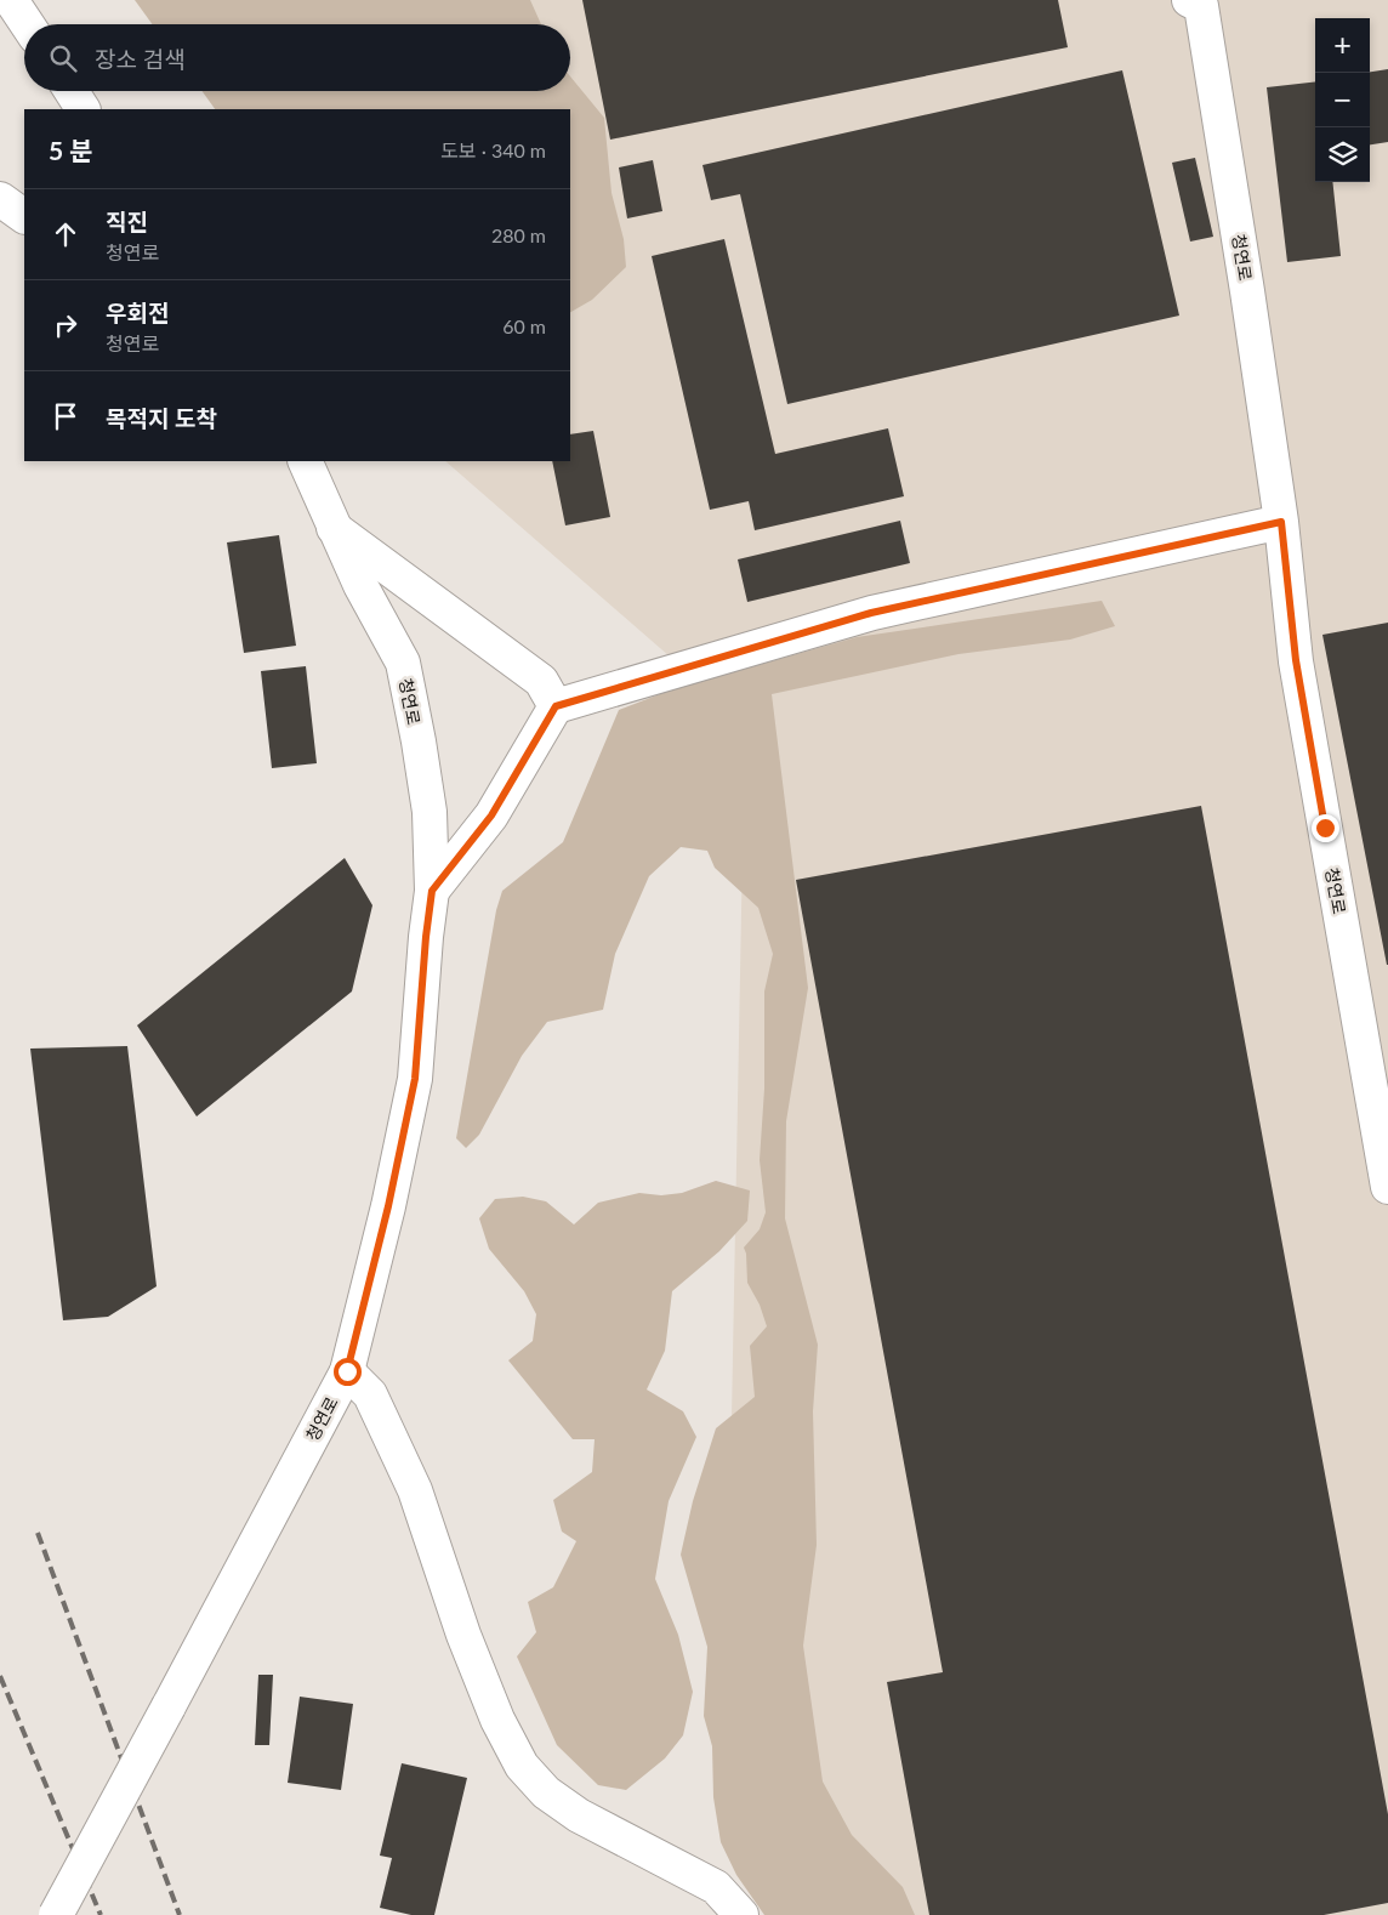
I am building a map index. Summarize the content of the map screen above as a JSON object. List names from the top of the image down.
{
  "streets": {
    "street": ["청연로"]
  },
  "page": {
    "map_buttons": ["+", "−"],
    "search": "장소 검색",
    "heading": ["5 분", "도보 · 340 m"],
    "list": [
      ["직진", "청연로", "280 m"],
      ["우회전", "청연로", "60 m"],
      "목적지 도착"
    ]
  }
}
